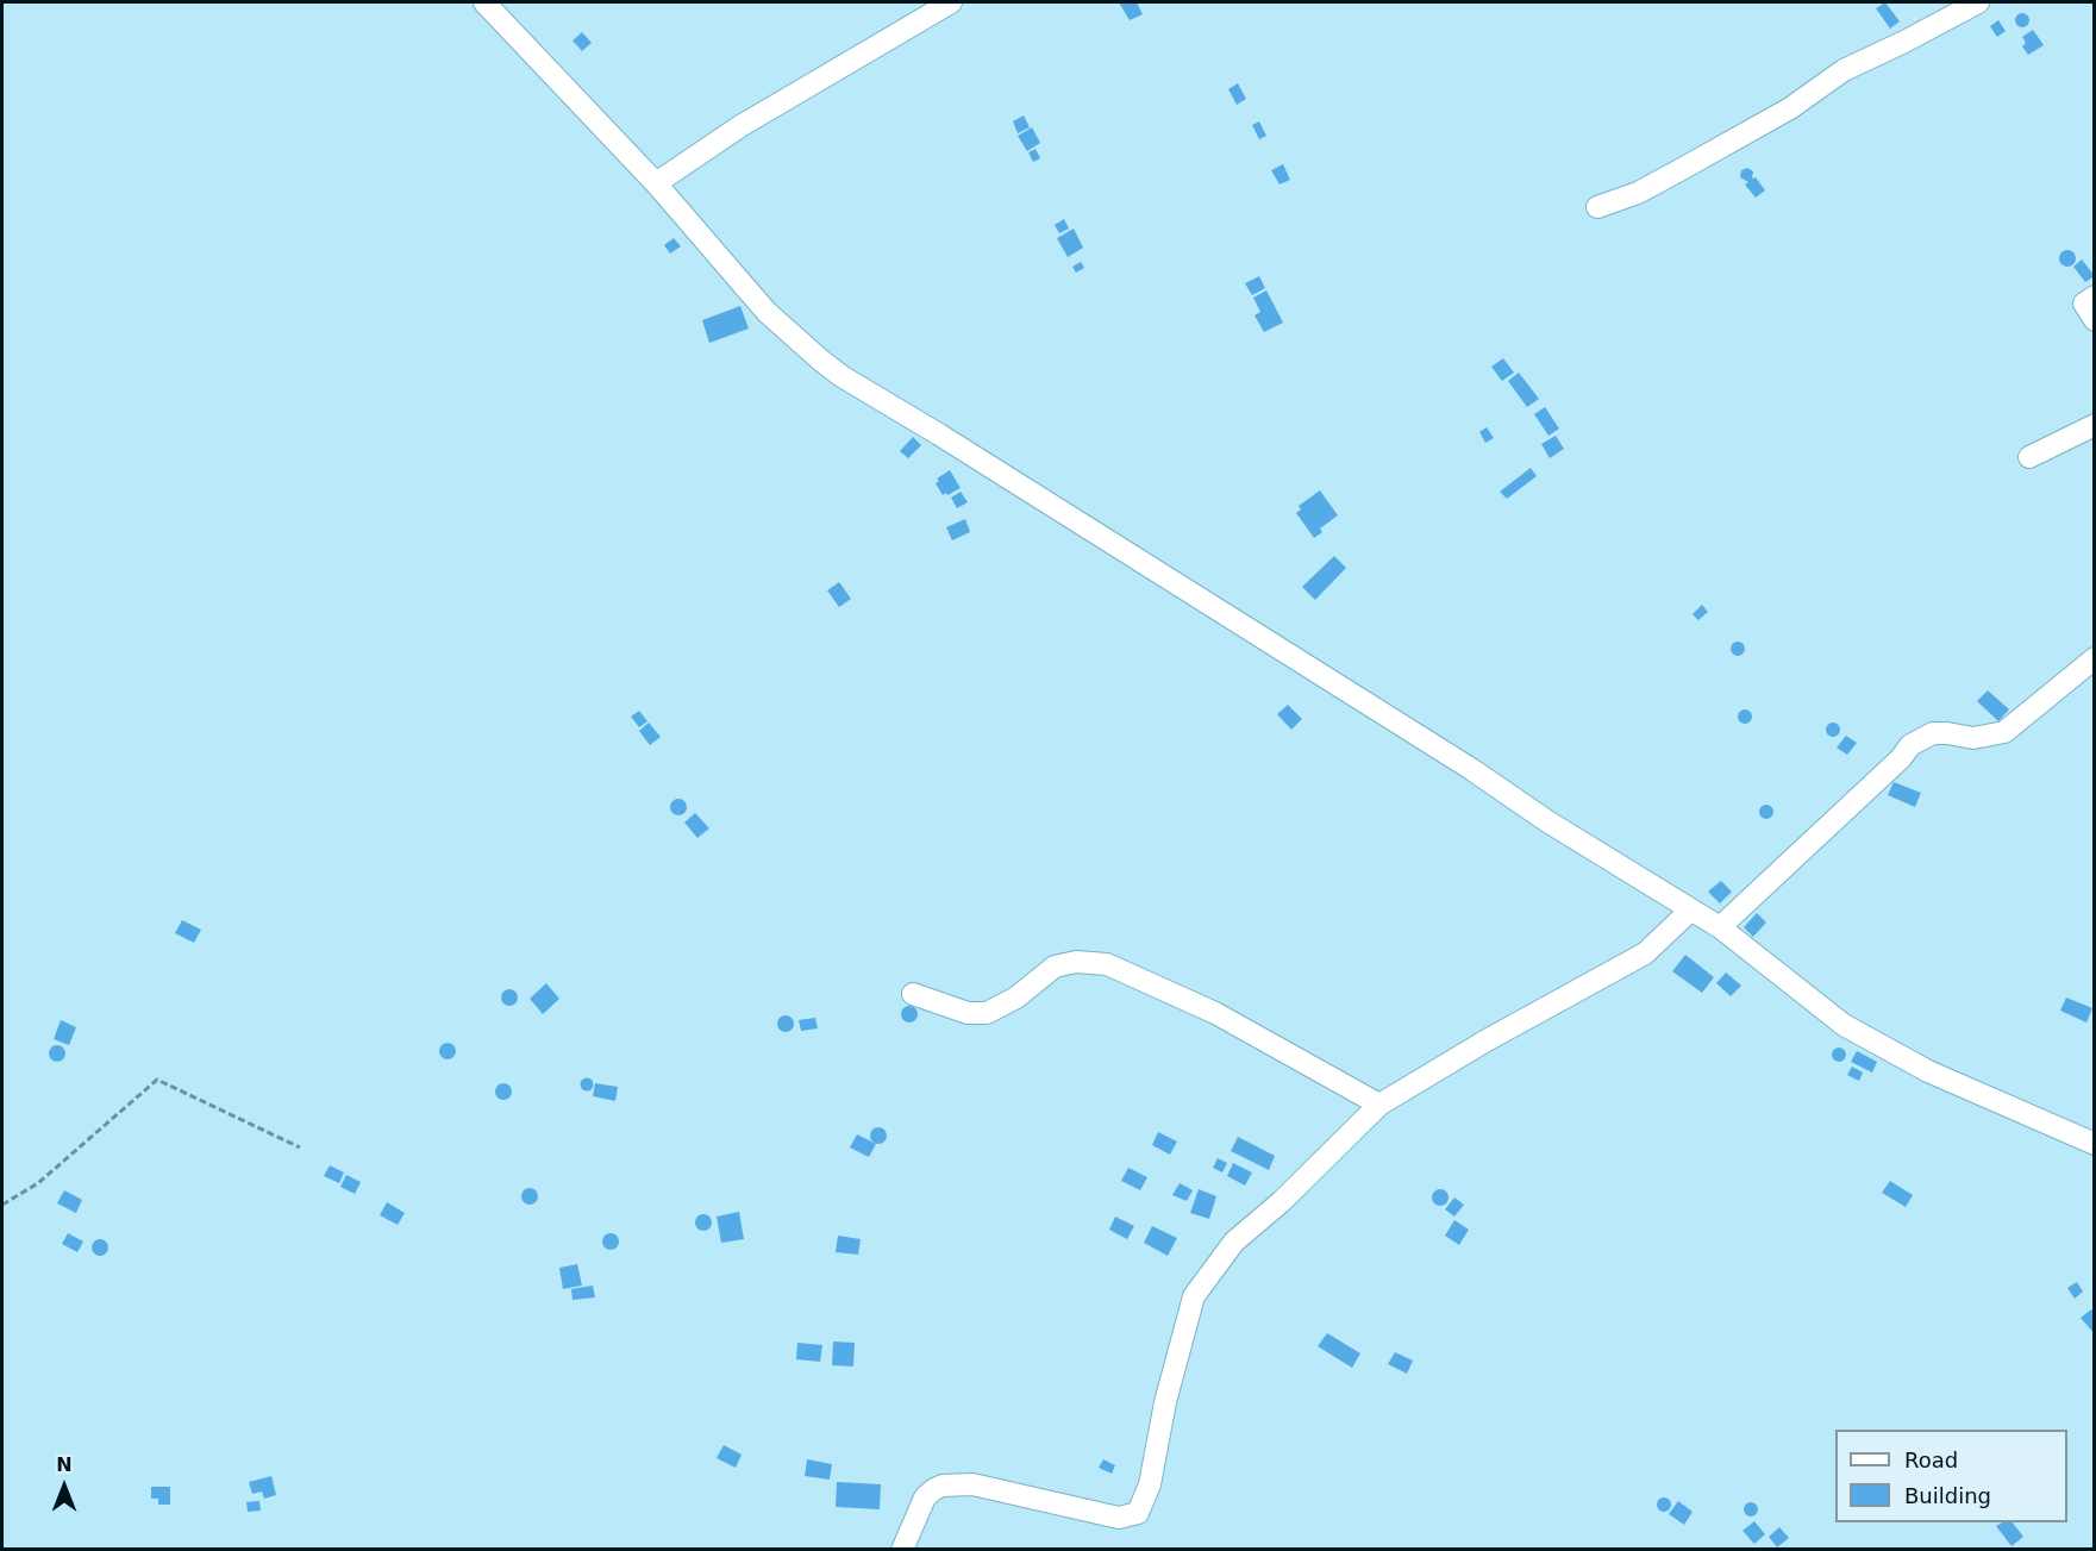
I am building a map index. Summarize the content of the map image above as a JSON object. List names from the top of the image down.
{
  "legend": ["Road", "Building"],
  "north": "top"
}
